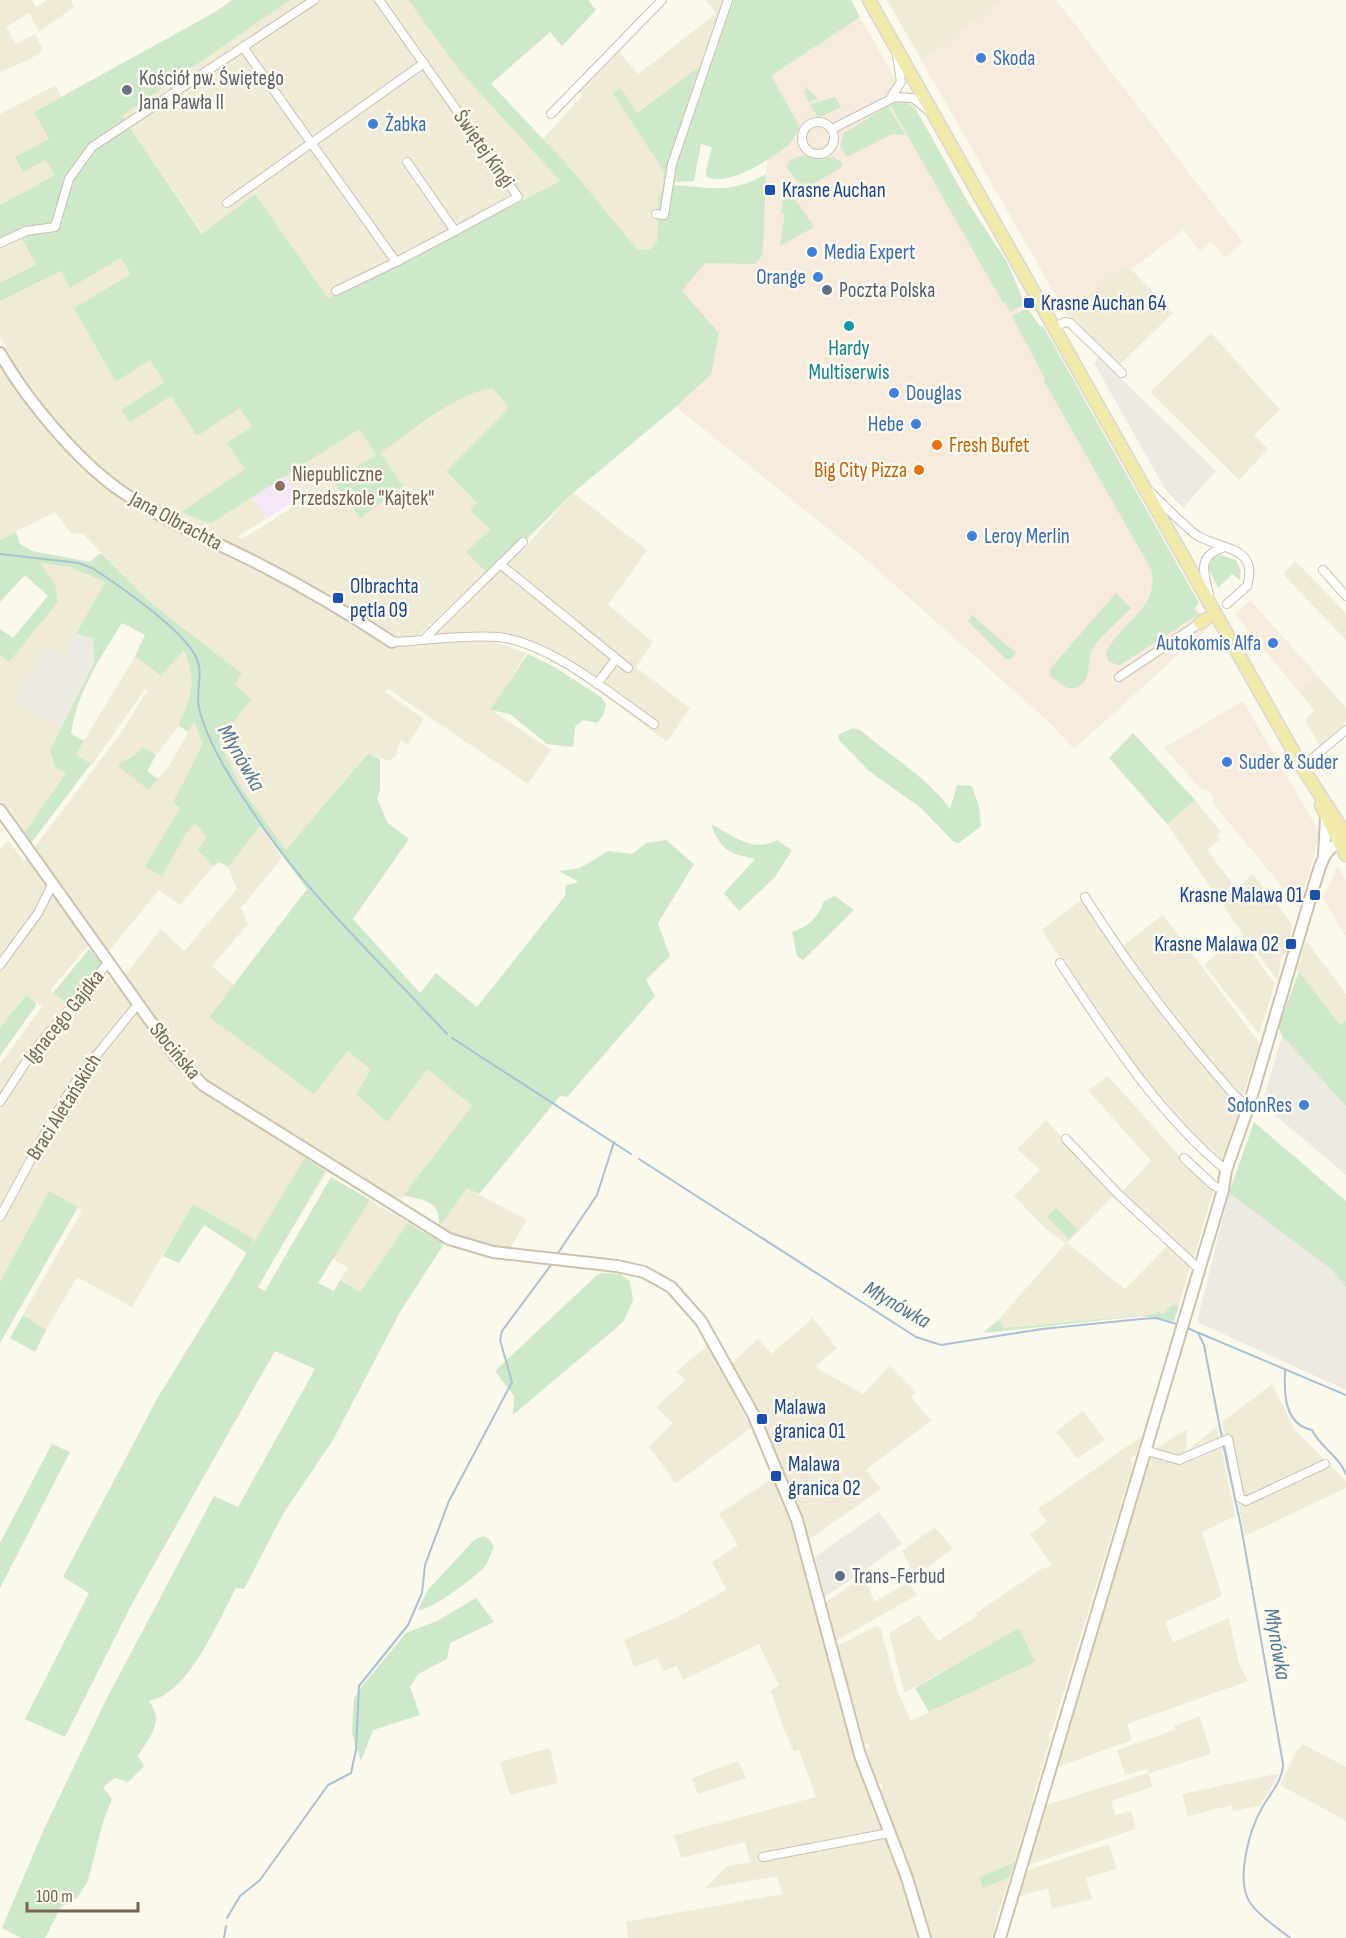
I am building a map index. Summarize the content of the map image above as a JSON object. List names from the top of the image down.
{
  "streets": {
    "street": [
      "Świętej Kingi",
      "Jana Olbrachta",
      "Ignacego Gajdka",
      "Słocińska",
      "Braci Aletańskich"
    ]
  },
  "crossings": [
    ["Ignacego Gajdka", "Słocińska"],
    ["Słocińska", "Braci Aletańskich"]
  ],
  "water": ["Młynówka"],
  "places": {
    "other": [
      "Skoda",
      "Kościół pw. Świętego Jana Pawła II",
      "Żabka",
      "Media Expert",
      "Orange",
      "Poczta Polska",
      "Hardy Multiserwis",
      "Douglas",
      "Hebe",
      "Fresh Bufet",
      "Big City Pizza",
      "Niepubliczne Przedszkole \"Kajtek\"",
      "Leroy Merlin",
      "Autokomis Alfa",
      "Suder & Suder",
      "SołonRes",
      "Trans-Ferbud"
    ],
    "transit": [
      "Krasne Auchan",
      "Krasne Auchan 64",
      "Olbrachta pętla 09",
      "Krasne Malawa 01",
      "Krasne Malawa 02",
      "Malawa granica 01",
      "Malawa granica 02"
    ]
  },
  "scale_bar": "100 m"
}
